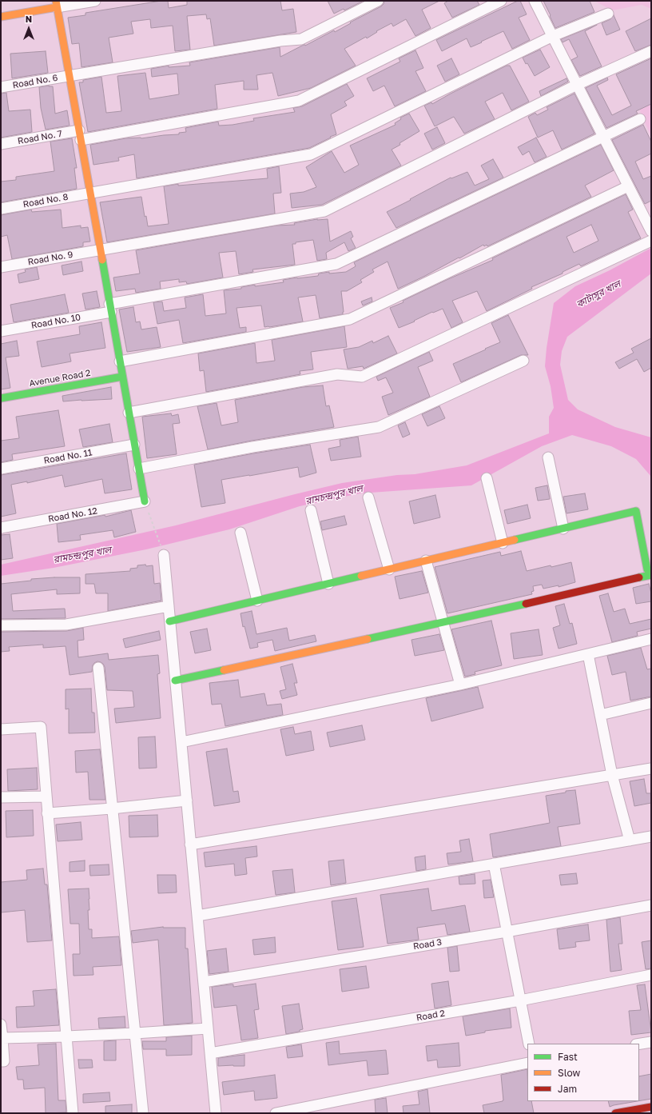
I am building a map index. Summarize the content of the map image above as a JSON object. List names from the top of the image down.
{
  "streets": {
    "street": [
      "Road No. 6",
      "Road No. 7",
      "Road No. 8",
      "Road No. 9",
      "Road No. 10",
      "Avenue Road 2",
      "Road No. 11",
      "Road No. 12",
      "Road 3",
      "Road 2"
    ]
  },
  "water": ["কাটাসুর খাল", "রামচন্দ্রপুর খাল"],
  "legend": ["Fast", "Slow", "Jam"],
  "north": "top"
}
